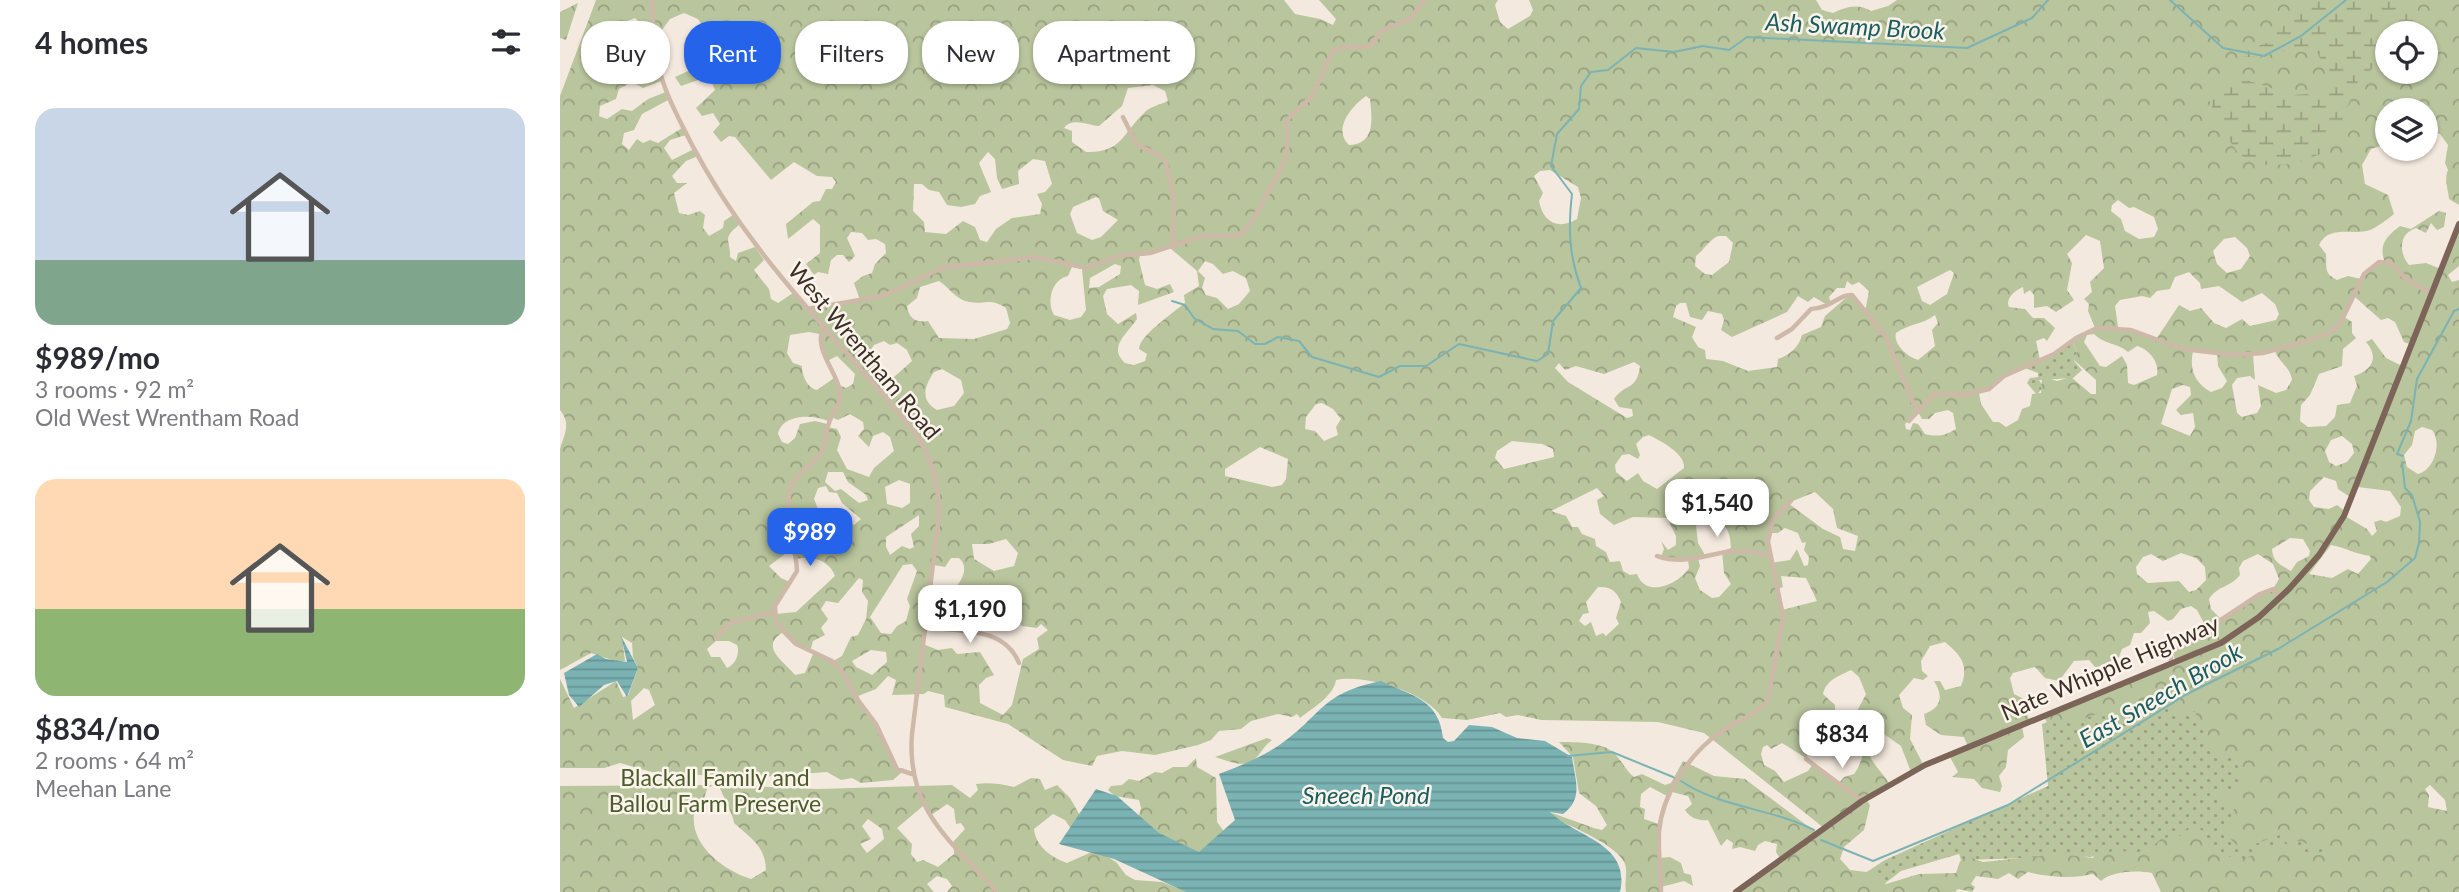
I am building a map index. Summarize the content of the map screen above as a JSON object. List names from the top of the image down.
{
  "streets": {
    "main road": ["Nate Whipple Highway"],
    "street": ["West Wrentham Road"]
  },
  "water": ["Ash Swamp Brook", "East Sneech Brook", "Sneech Pond"],
  "parks": ["Blackall Family and Ballou Farm Preserve"],
  "page": {
    "heading": "4 homes",
    "chip": [
      "Buy",
      "Rent",
      "Filters",
      "New",
      "Apartment"
    ],
    "list": [
      {
        "name": "$989/mo",
        "note": "3 rooms · 92 m² · Old West Wrentham Road"
      },
      {
        "name": "$834/mo",
        "note": "2 rooms · 64 m² · Meehan Lane"
      }
    ],
    "price": [
      "$1,540",
      "$989",
      "$1,190",
      "$834"
    ]
  }
}
